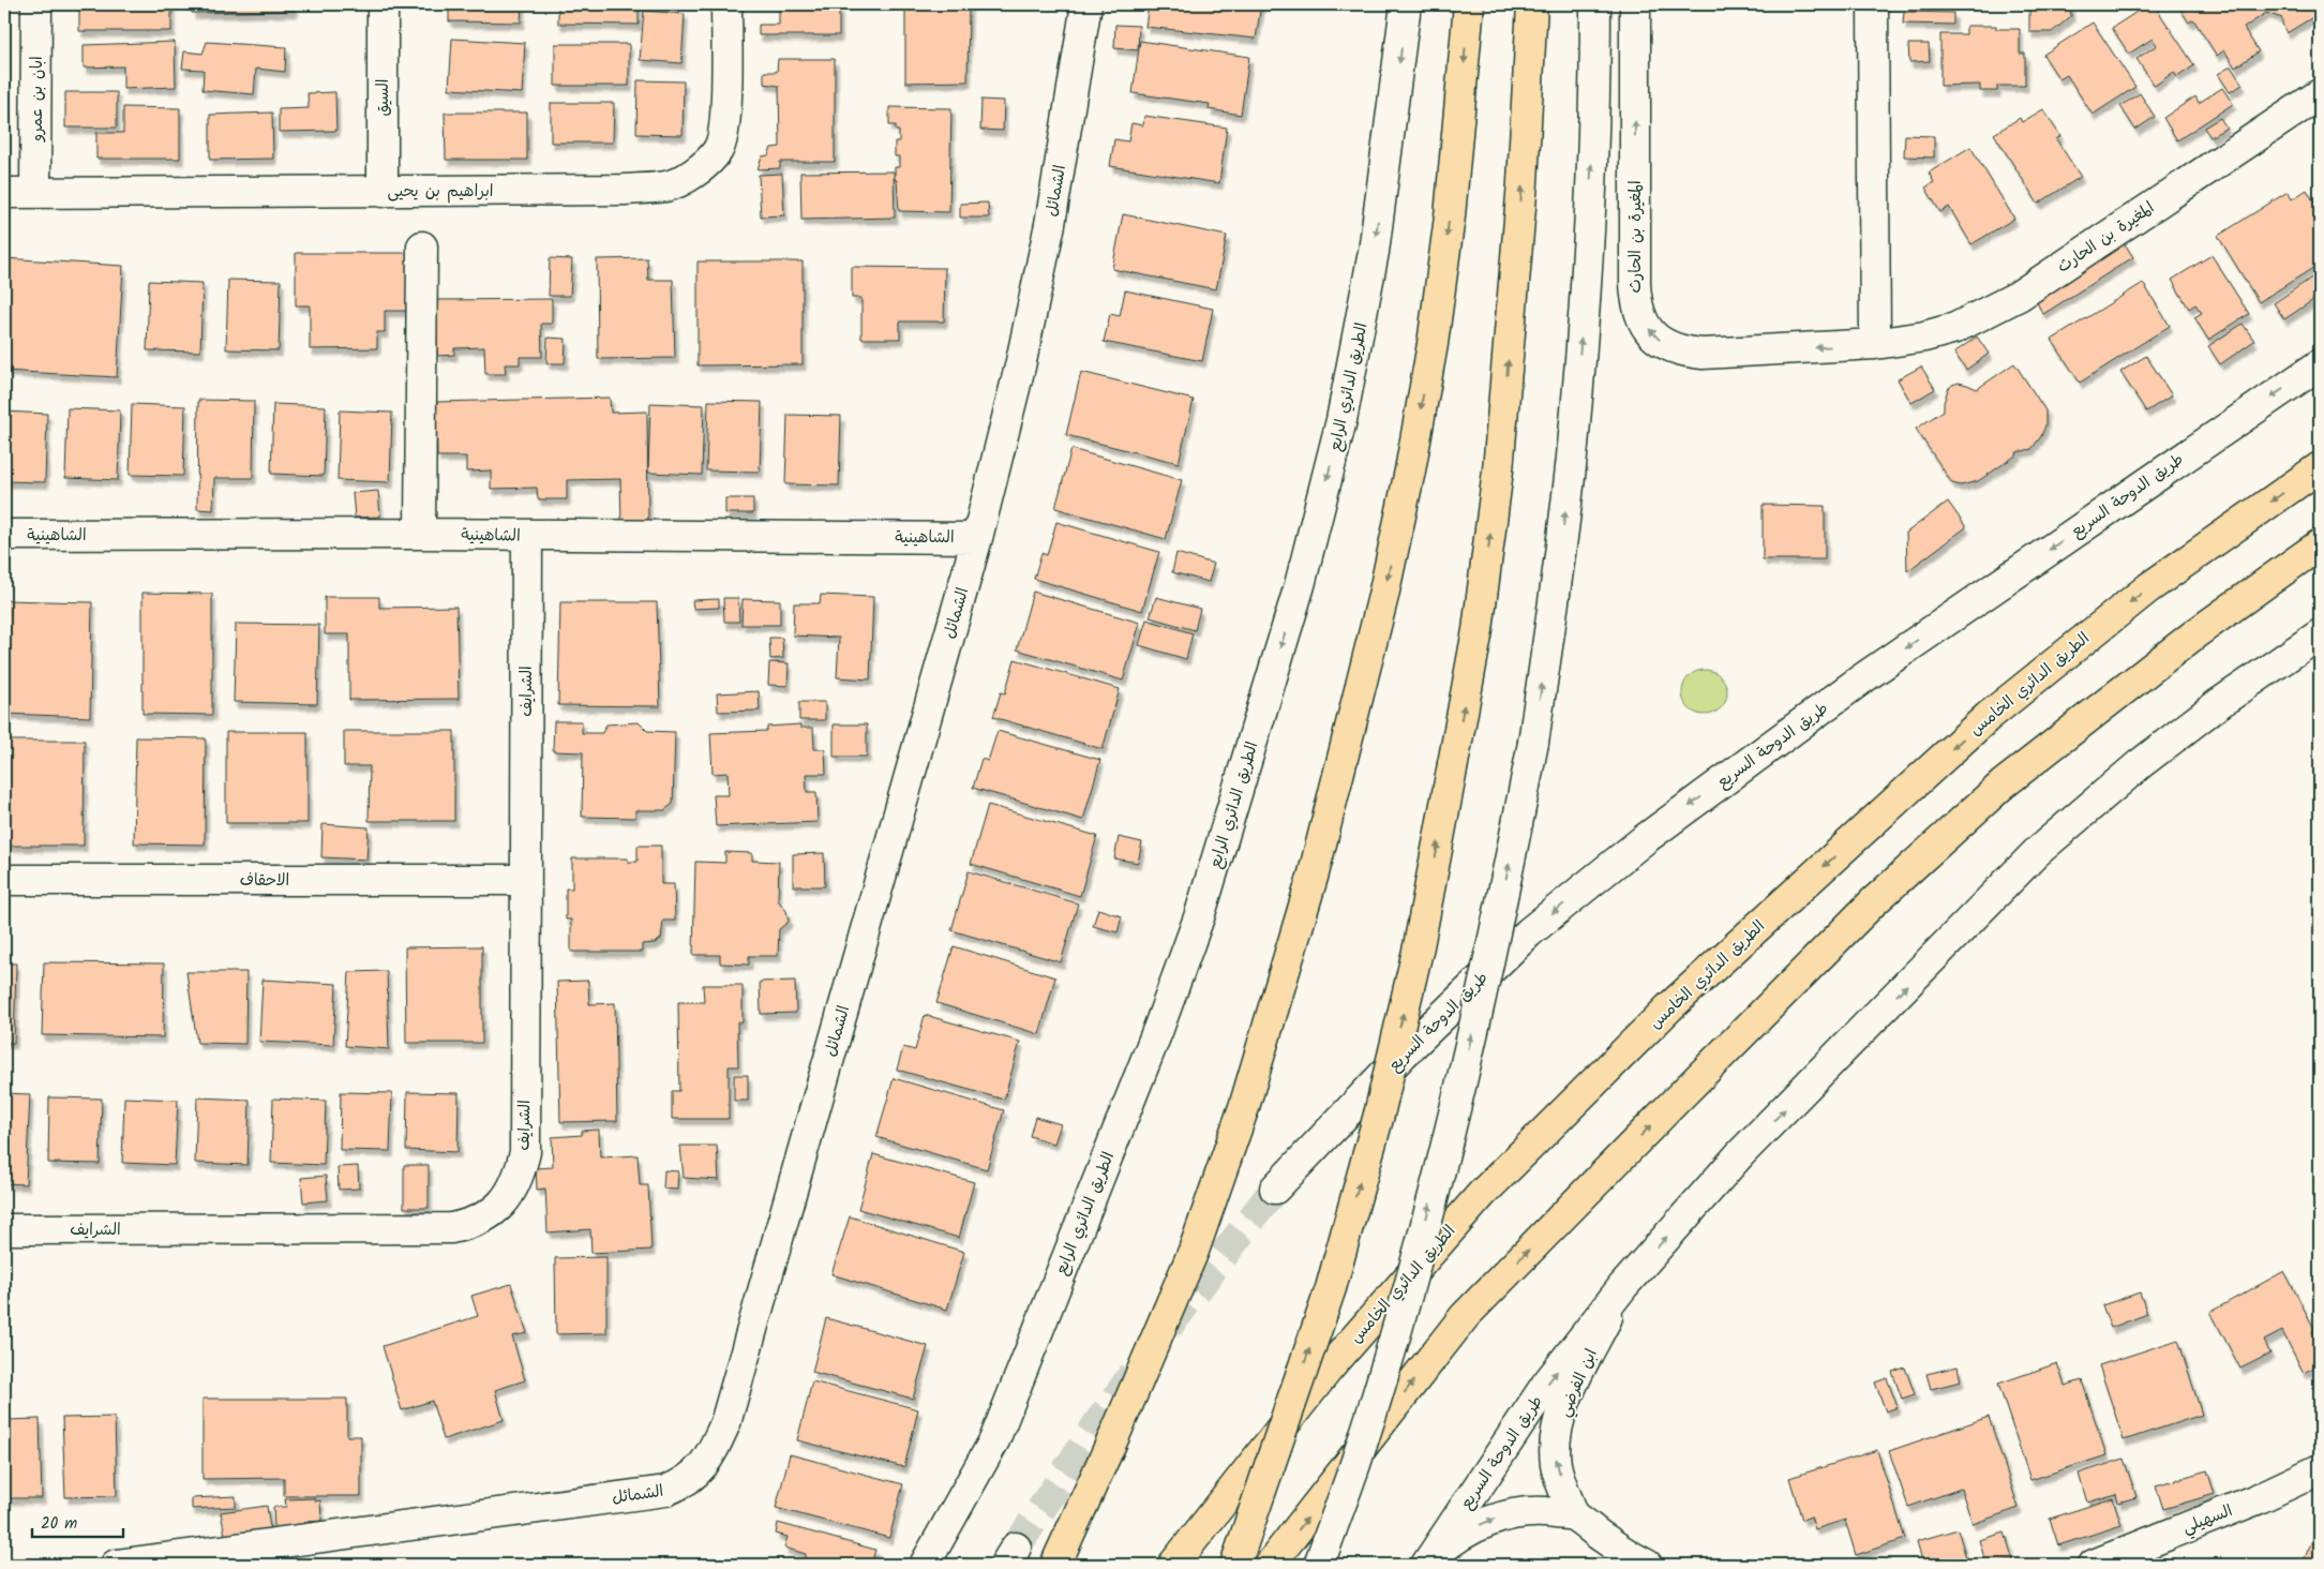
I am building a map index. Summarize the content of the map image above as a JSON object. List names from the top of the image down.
{
  "streets": {
    "main road": ["الطريق الدائري الخامس"],
    "street": [
      "السيق",
      "ابان بن عمرو",
      "ابراهيم بن يحيى",
      "الشمائل",
      "المغيرة بن الحارث",
      "الطريق الدائري الرابع",
      "طريق الدوحة السريع",
      "الشاهينية",
      "الشرايف",
      "الاحقاف",
      "ابن الفرضي",
      "السهيلي"
    ]
  },
  "crossings": [
    ["السيق", "ابراهيم بن يحيى"],
    ["ابان بن عمرو", "ابراهيم بن يحيى"],
    ["الشمائل", "الشاهينية"],
    ["طريق الدوحة السريع", "ابن الفرضي"],
    ["الشاهينية", "الشرايف"],
    ["الشرايف", "الاحقاف"]
  ],
  "scale_bar": "20 m"
}
